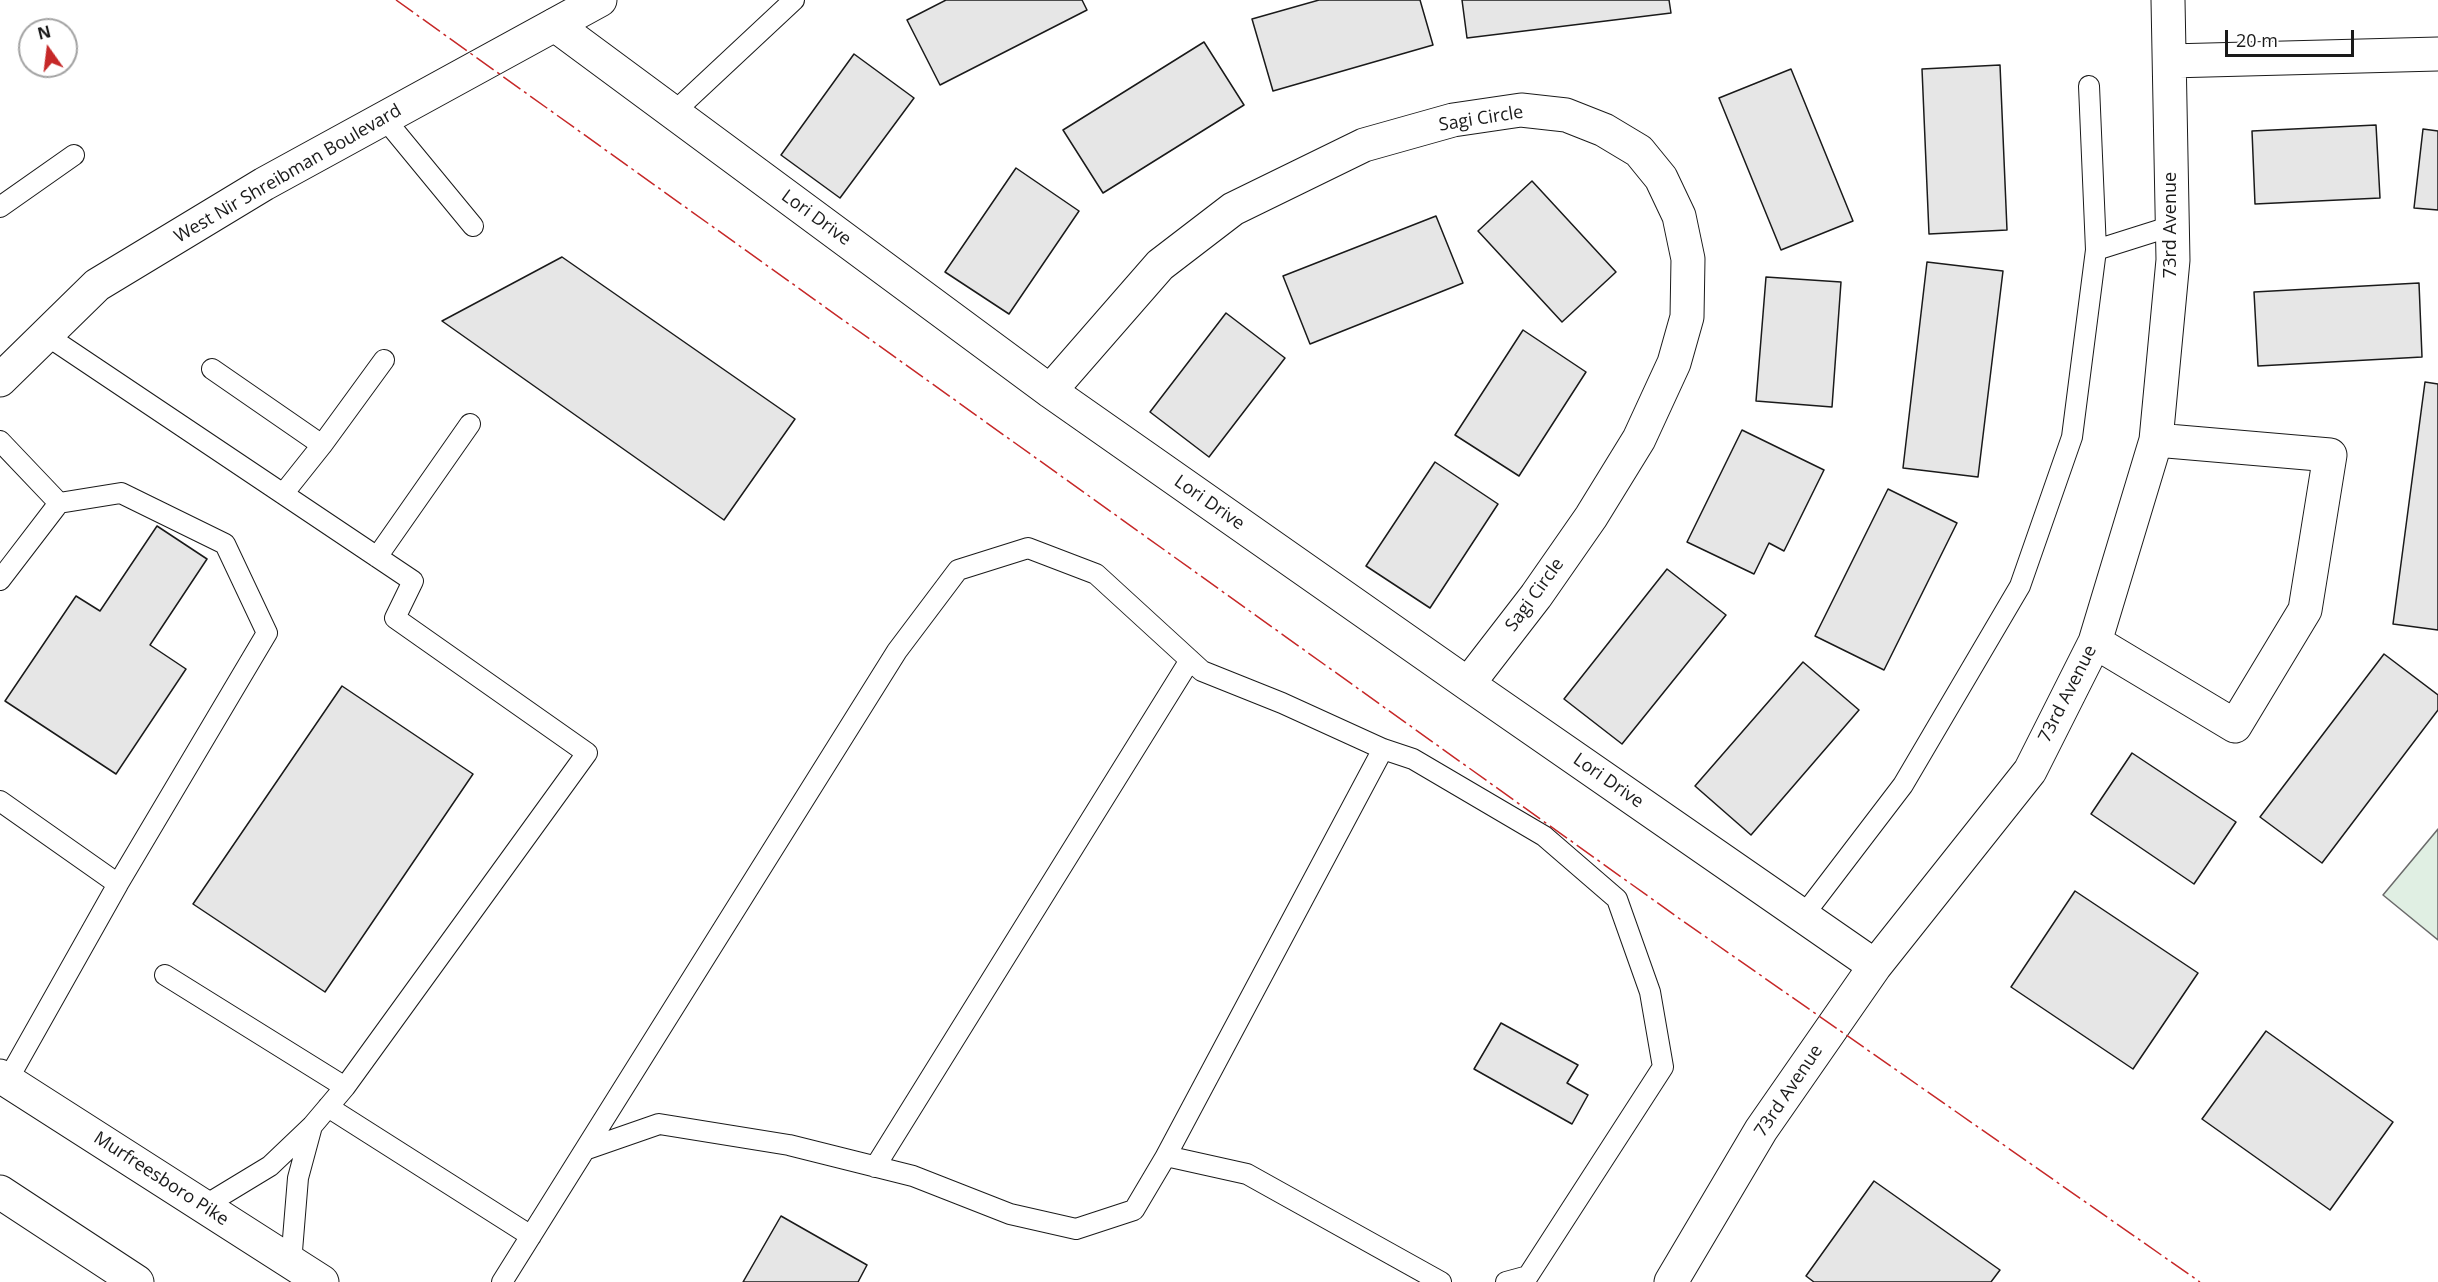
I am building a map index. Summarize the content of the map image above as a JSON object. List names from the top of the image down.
{
  "streets": {
    "street": [
      "Sagi Circle",
      "West Nir Shreibman Boulevard",
      "Lori Drive",
      "73rd Avenue",
      "Murfreesboro Pike"
    ]
  },
  "crossings": [
    ["Sagi Circle", "Lori Drive"],
    ["West Nir Shreibman Boulevard", "Lori Drive"],
    ["Lori Drive", "73rd Avenue"]
  ],
  "scale_bar": "20 m",
  "north": "top"
}
